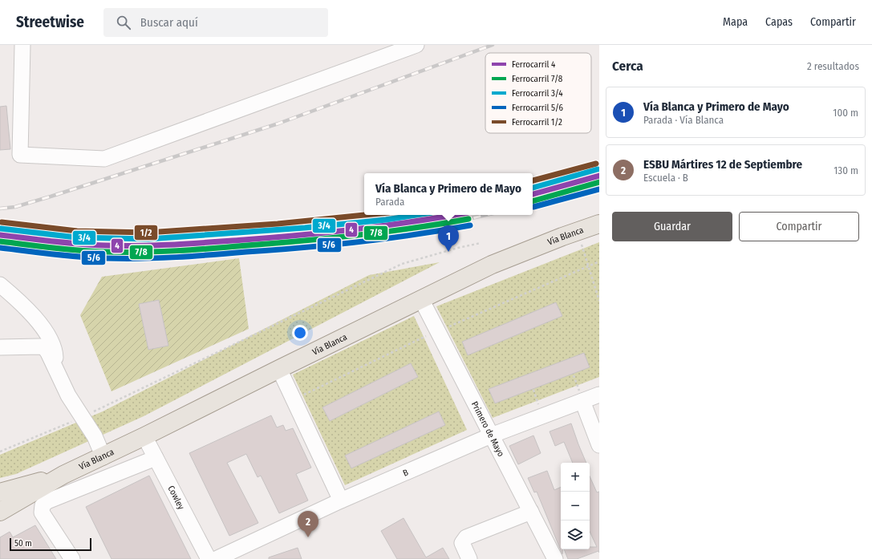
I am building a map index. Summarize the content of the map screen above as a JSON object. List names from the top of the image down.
{
  "streets": {
    "main road": ["Vía Blanca"],
    "street": ["Primero de Mayo", "B", "Cowley"]
  },
  "crossings": [
    ["Vía Blanca", "Primero de Mayo"],
    ["Vía Blanca", "Cowley"],
    ["Primero de Mayo", "B"]
  ],
  "lines": [
    "rail line 1/2",
    "rail line 3/4",
    "rail line 4",
    "rail line 7/8",
    "rail line 5/6"
  ],
  "legend": [
    "Ferrocarril 4",
    "Ferrocarril 7/8",
    "Ferrocarril 3/4",
    "Ferrocarril 5/6",
    "Ferrocarril 1/2"
  ],
  "scale_bar": "50 m",
  "page": {
    "header": "Streetwise",
    "search": "Buscar aquí",
    "nav": ["Mapa", "Capas", "Compartir"],
    "heading": ["Cerca", "2 resultados"],
    "list": [
      {
        "mark": "1",
        "name": "Vía Blanca y Primero de Mayo",
        "note": "Parada · Vía Blanca",
        "value": "100 m"
      },
      {
        "mark": "2",
        "name": "ESBU Mártires 12 de Septiembre",
        "note": "Escuela · B",
        "value": "130 m"
      }
    ],
    "popup": ["Vía Blanca y Primero de Mayo", "Parada"],
    "buttons": ["Guardar", "Compartir"],
    "pins": ["1", "2"],
    "map_buttons": ["+", "−"],
    "scale": "50 m"
  }
}
